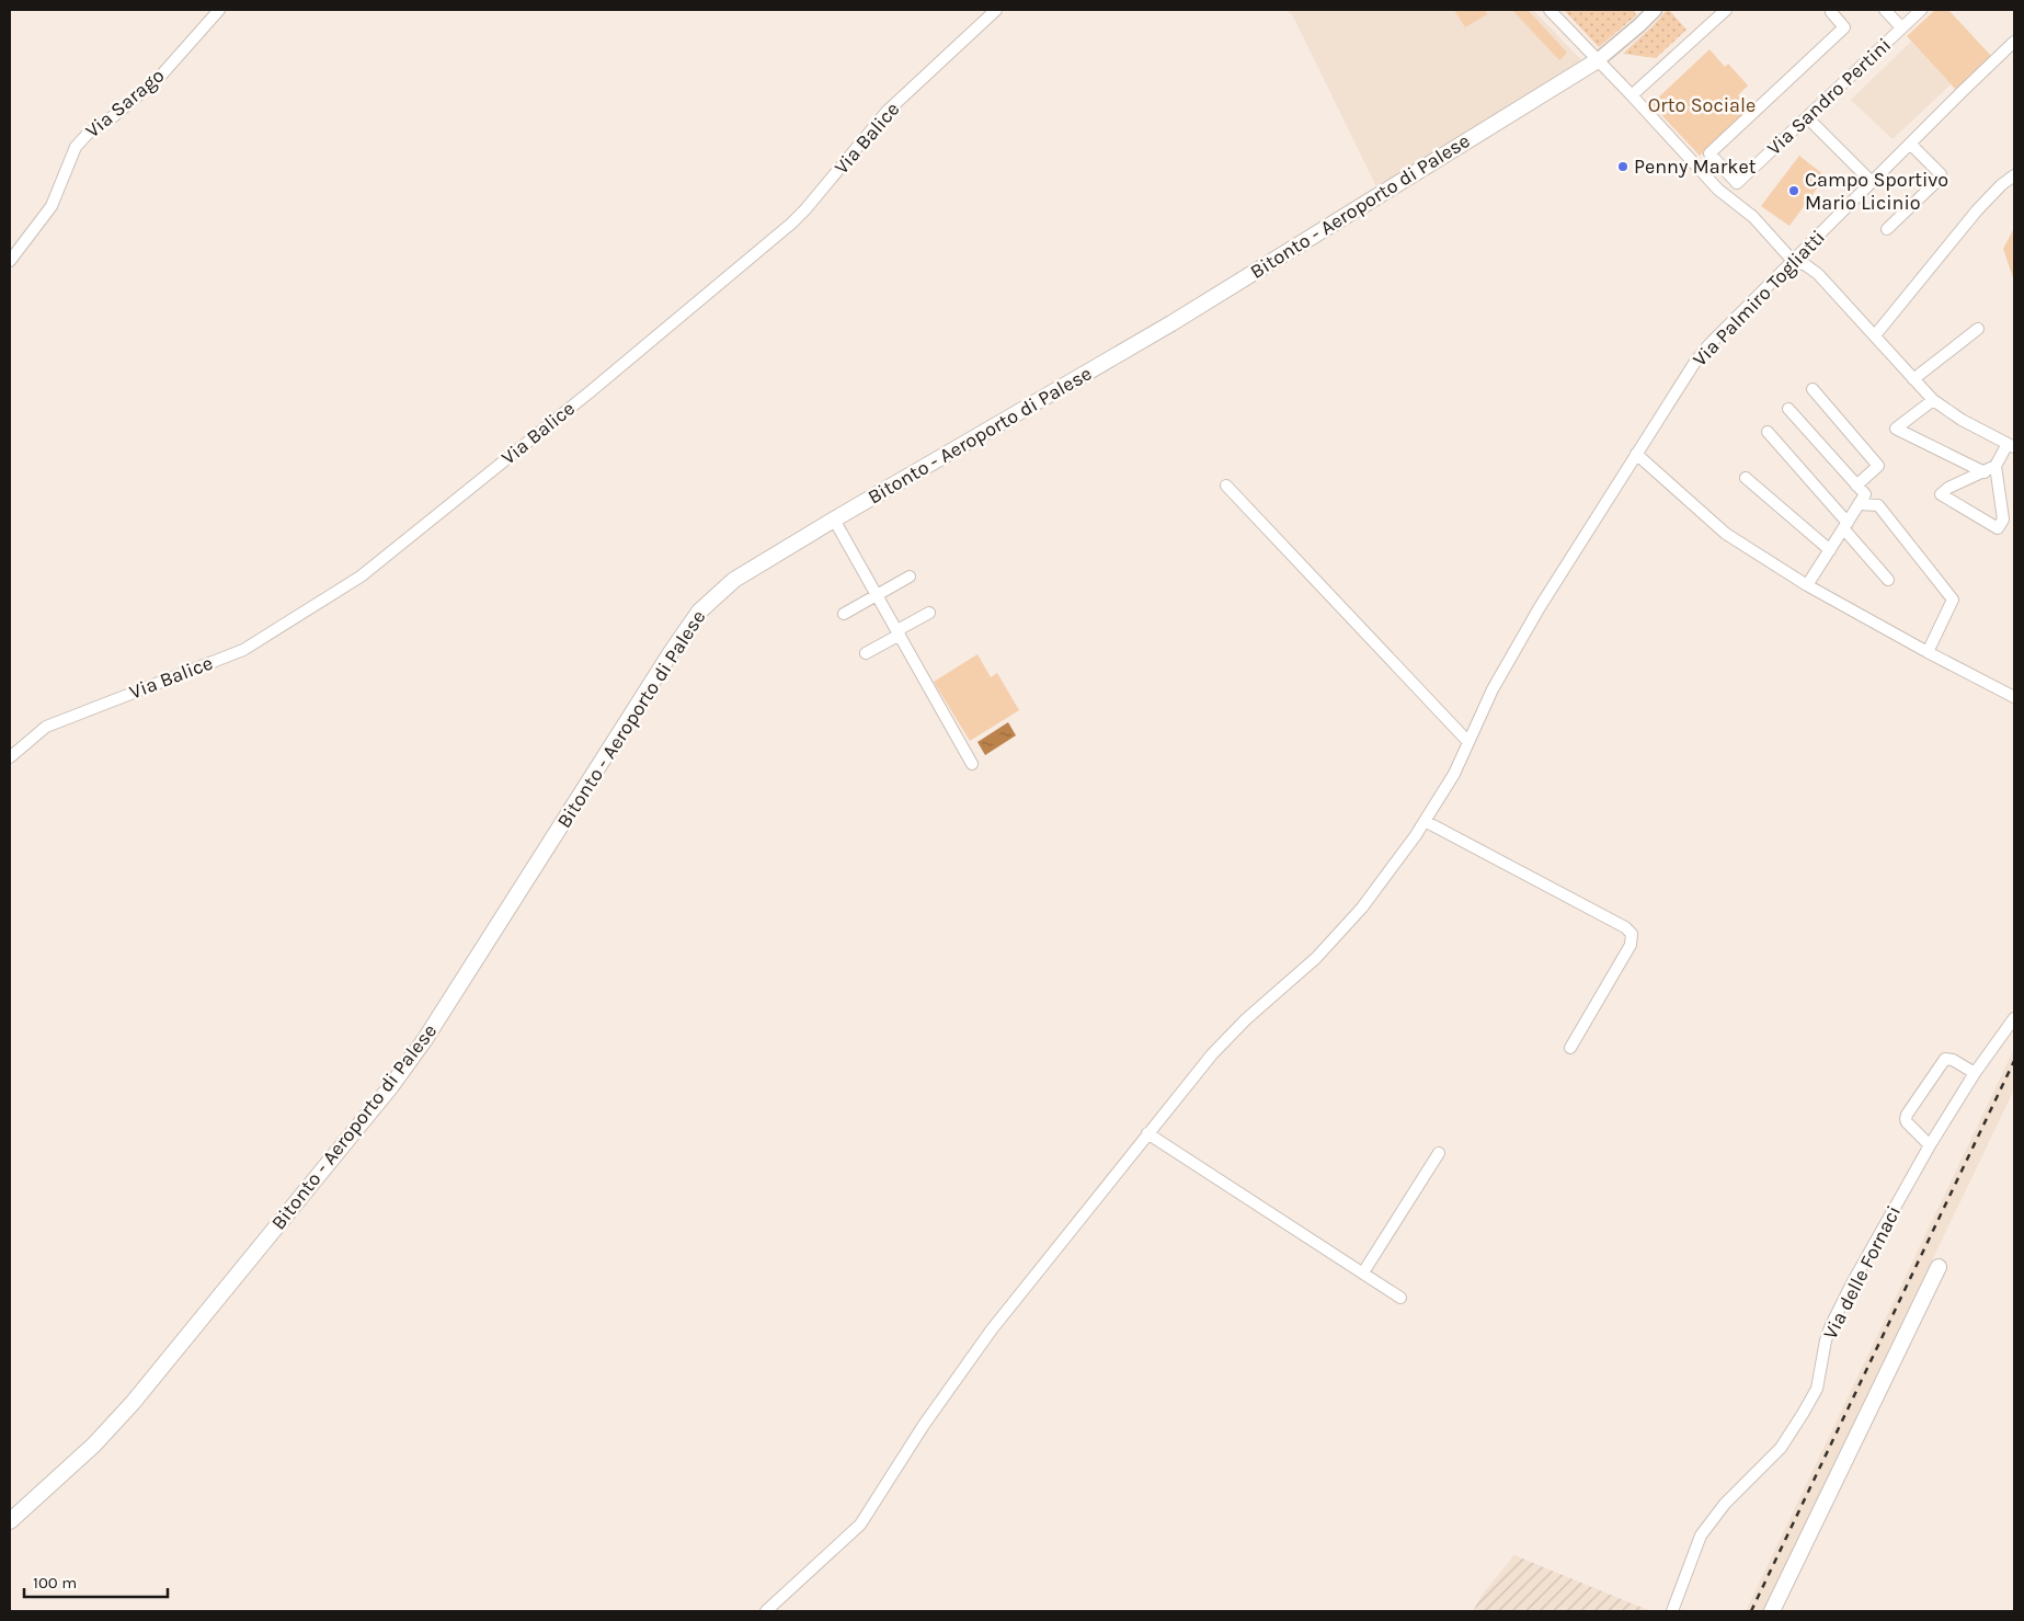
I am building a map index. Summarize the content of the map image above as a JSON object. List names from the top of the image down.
{
  "streets": {
    "main road": ["Bitonto - Aeroporto di Palese"],
    "street": [
      "Via Sandro Pertini",
      "Via Sarago",
      "Via Balice",
      "Via Palmiro Togliatti",
      "Via delle Fornaci"
    ]
  },
  "parks": ["Orto Sociale"],
  "places": ["Penny Market", "Campo Sportivo Mario Licinio"],
  "scale_bar": "100 m"
}
